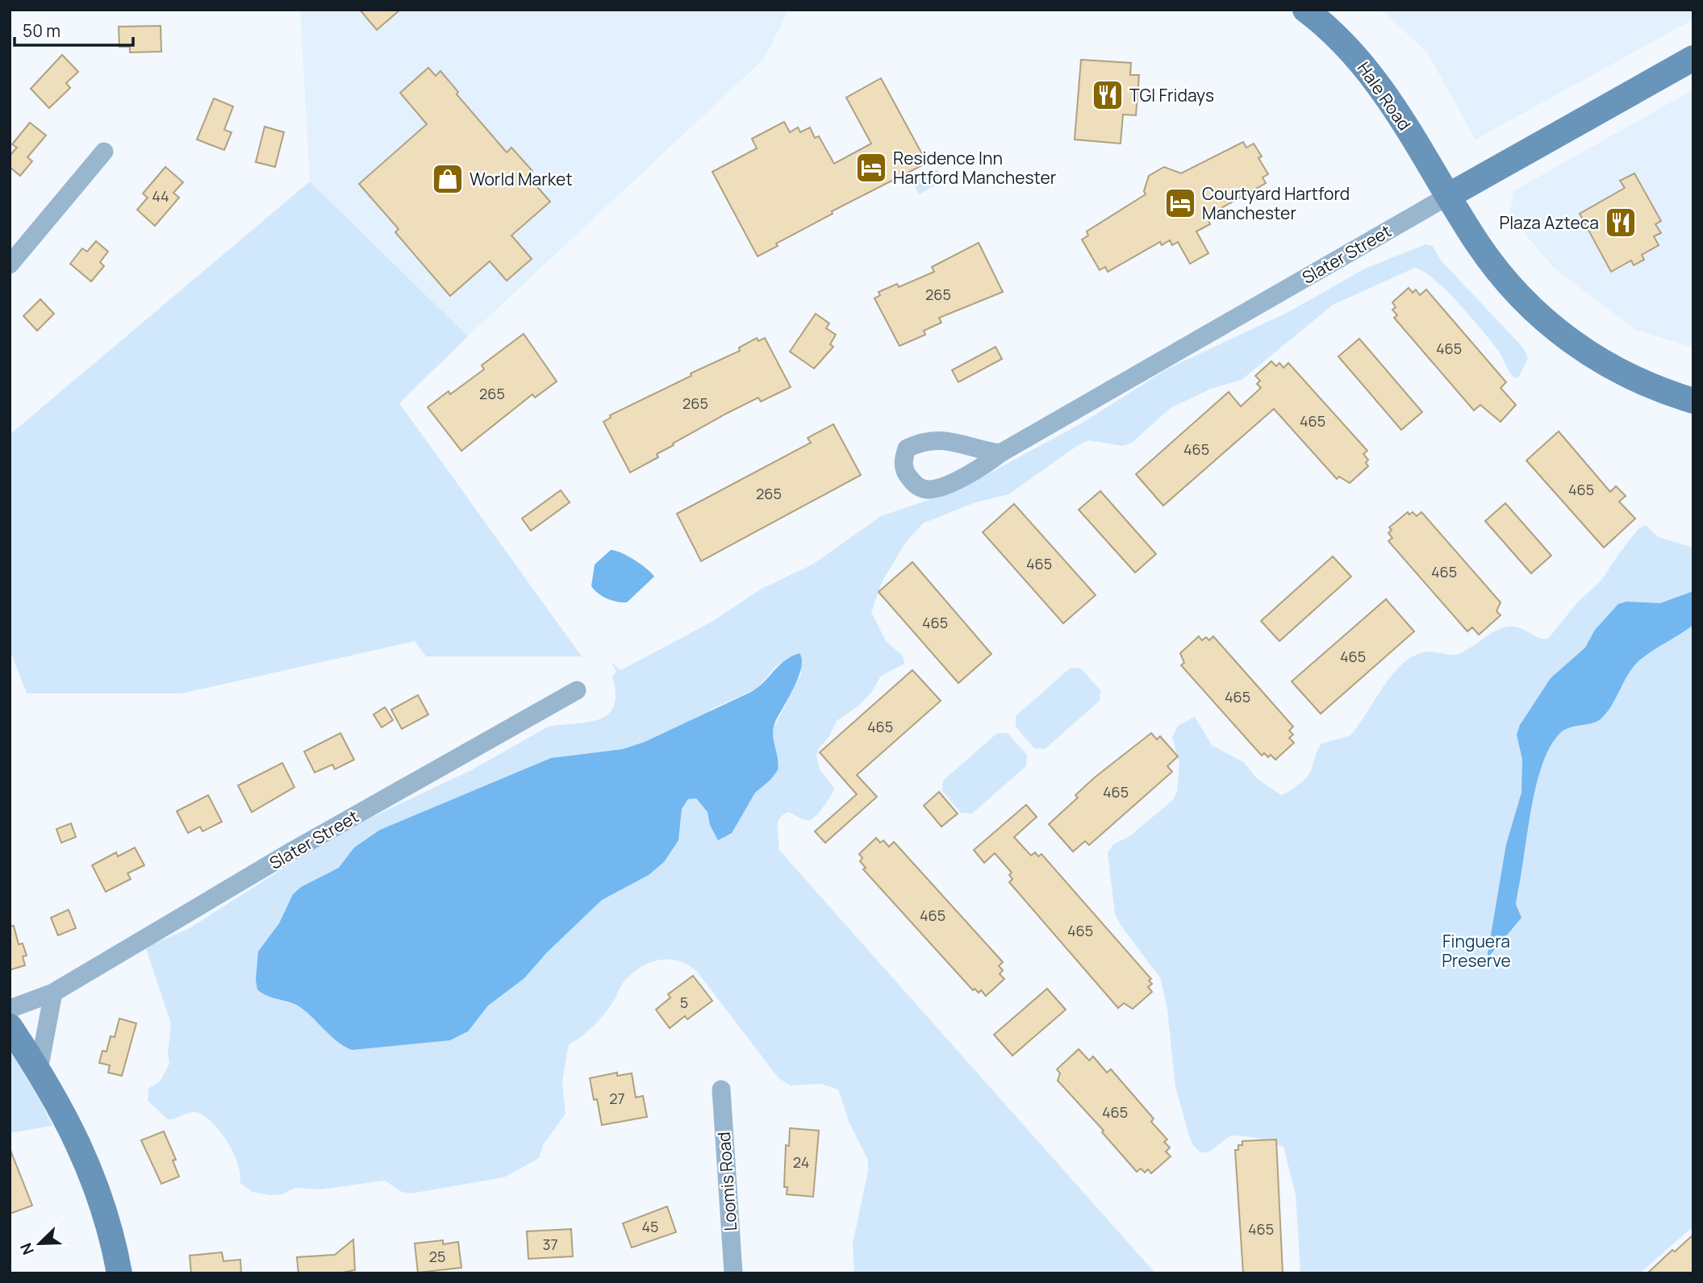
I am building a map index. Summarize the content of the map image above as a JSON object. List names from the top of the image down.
{
  "streets": {
    "street": ["Hale Road", "Slater Street", "Loomis Road"]
  },
  "crossings": [
    ["Hale Road", "Slater Street"]
  ],
  "parks": ["Finguera Preserve"],
  "places": {
    "restaurant": ["TGI Fridays", "Plaza Azteca"],
    "hotel": ["Residence Inn Hartford Manchester", "Courtyard Hartford Manchester"],
    "shop": ["World Market"]
  },
  "house_numbers": [
    "44",
    "265",
    "465",
    "265",
    "265",
    "465",
    "465",
    "465",
    "265",
    "465",
    "465",
    "465",
    "465",
    "465",
    "465",
    "465",
    "465",
    "465",
    "5",
    "27",
    "465",
    "24",
    "45",
    "465",
    "37",
    "25"
  ],
  "scale_bar": "50 m",
  "north": "bottom left"
}
